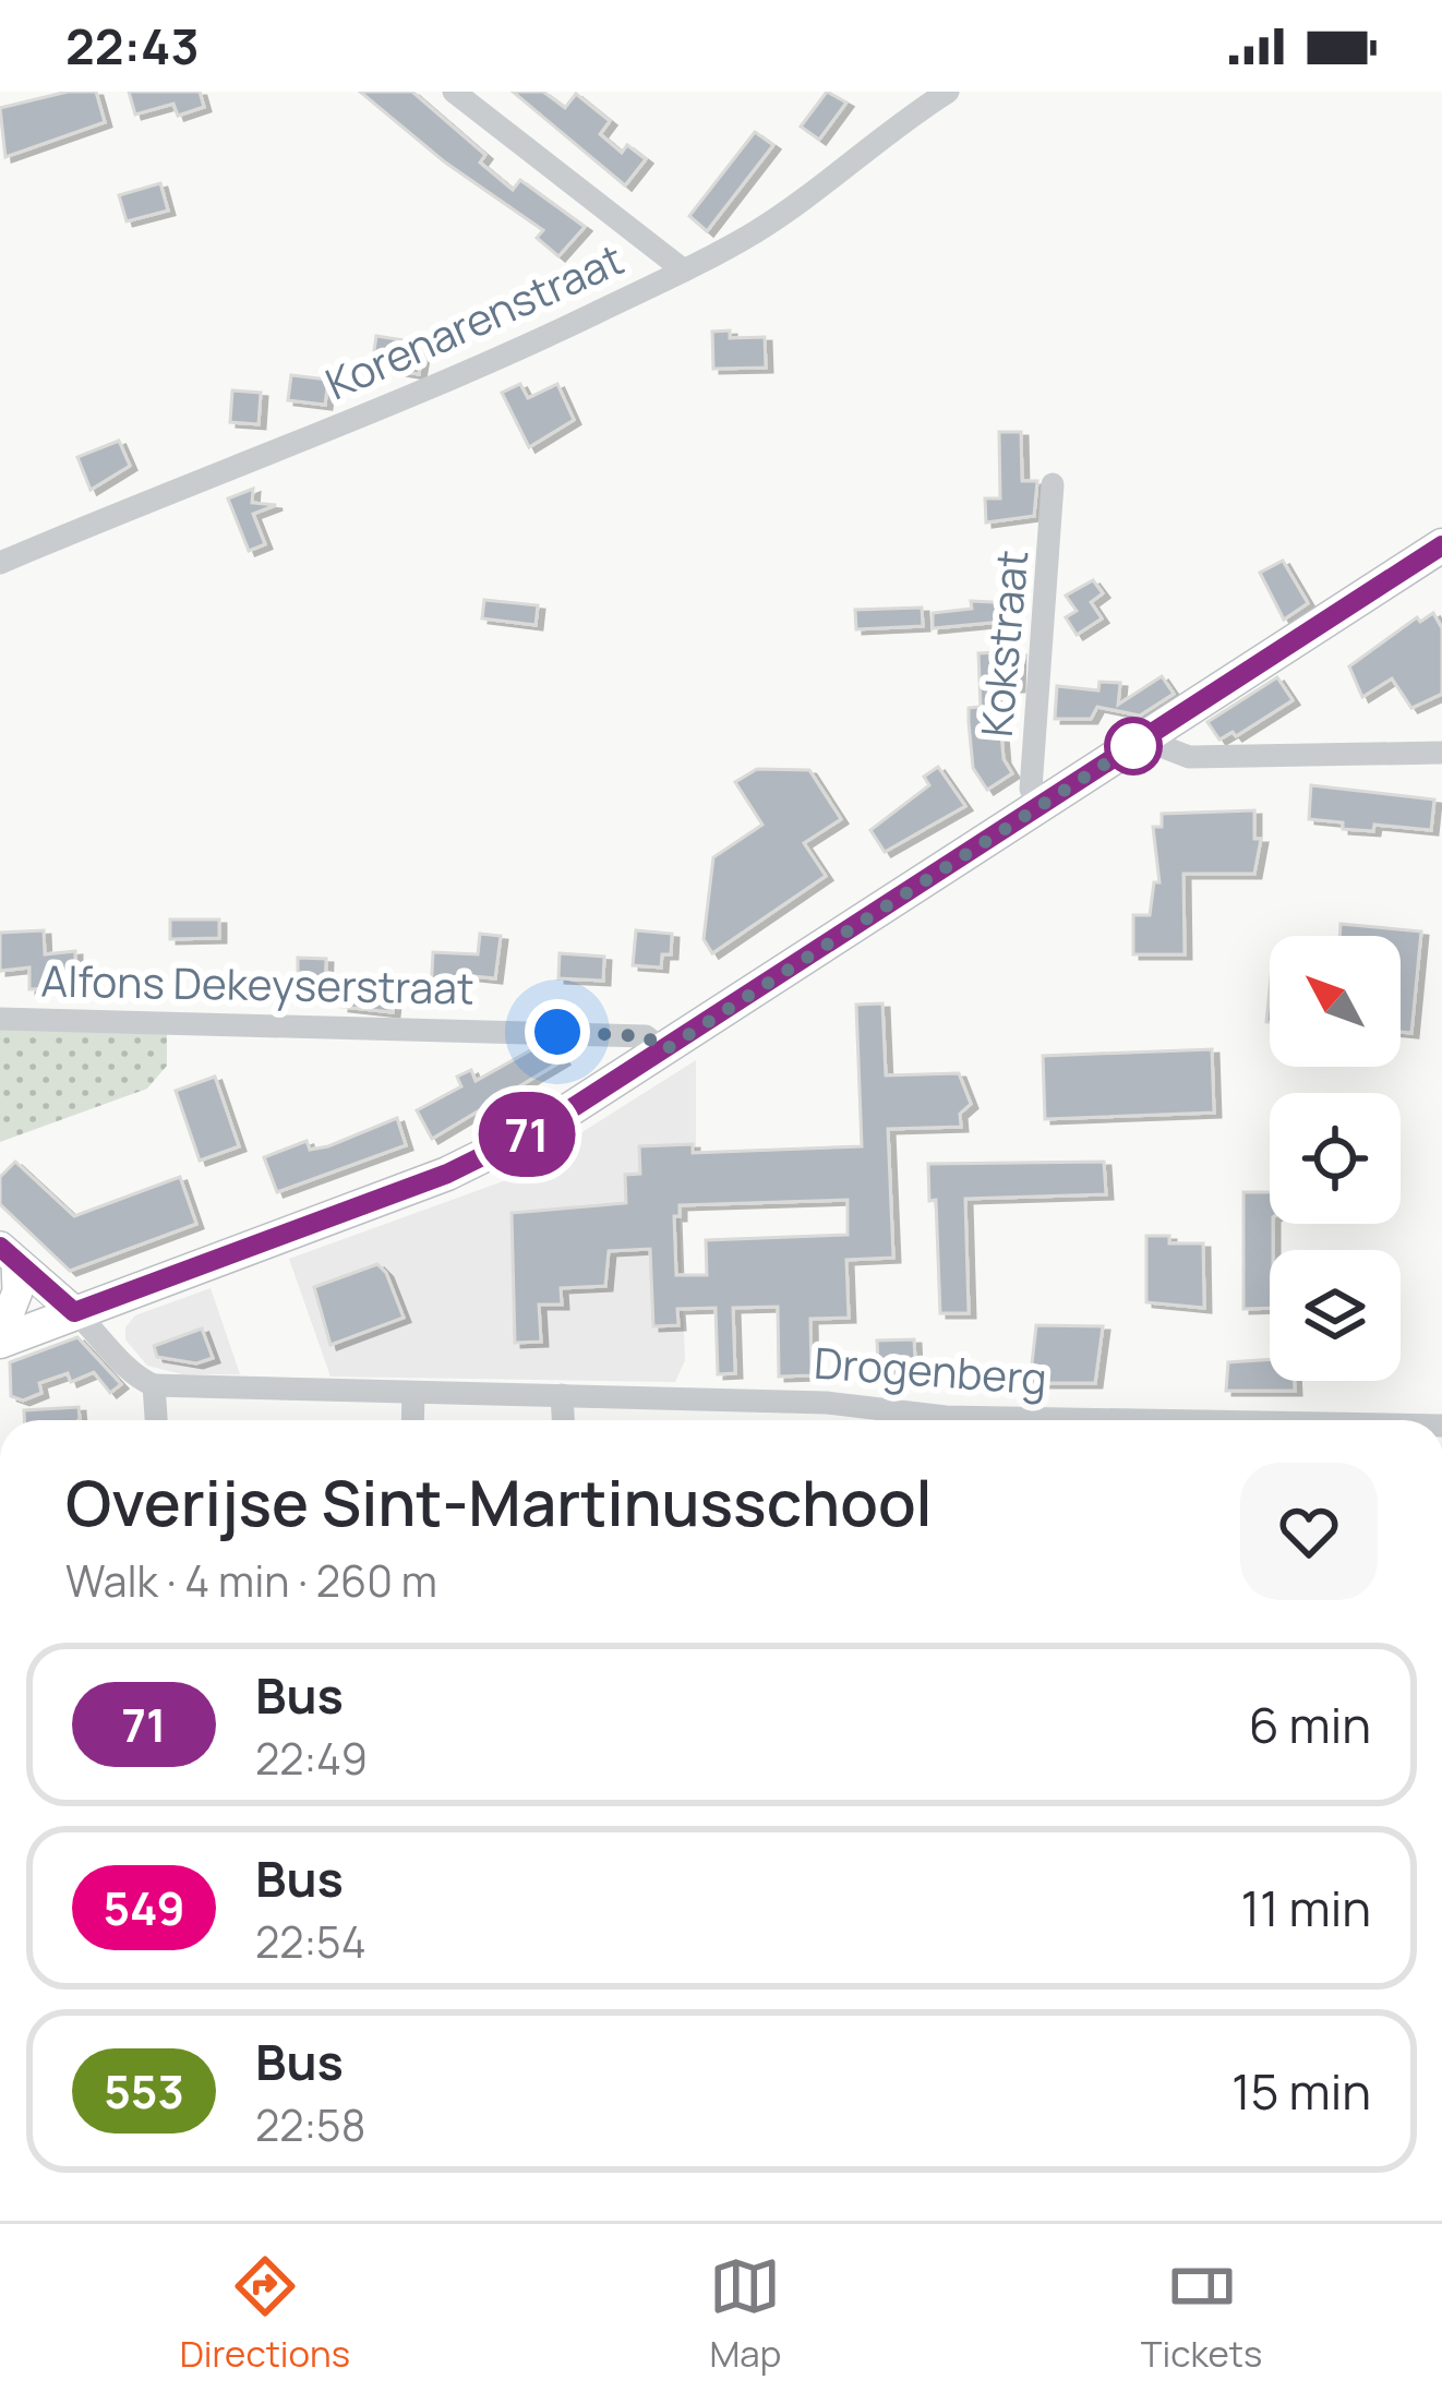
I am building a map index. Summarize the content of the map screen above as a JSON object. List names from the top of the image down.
{
  "streets": {
    "street": [
      "Korenarenstraat",
      "Kokstraat",
      "Alfons Dekeyserstraat",
      "Drogenberg"
    ]
  },
  "lines": ["bus line 71"],
  "north": "top left",
  "page": {
    "status": "22:43",
    "on_map": "71",
    "heading": ["Overijse Sint-Martinusschool", "Walk · 4 min · 260 m"],
    "list": [
      {
        "mark": "71",
        "name": "Bus",
        "note": "22:49",
        "value": "6 min"
      },
      {
        "mark": "549",
        "name": "Bus",
        "note": "22:54",
        "value": "11 min"
      },
      {
        "mark": "553",
        "name": "Bus",
        "note": "22:58",
        "value": "15 min"
      }
    ],
    "tabs": ["Directions", "Map", "Tickets"]
  }
}
